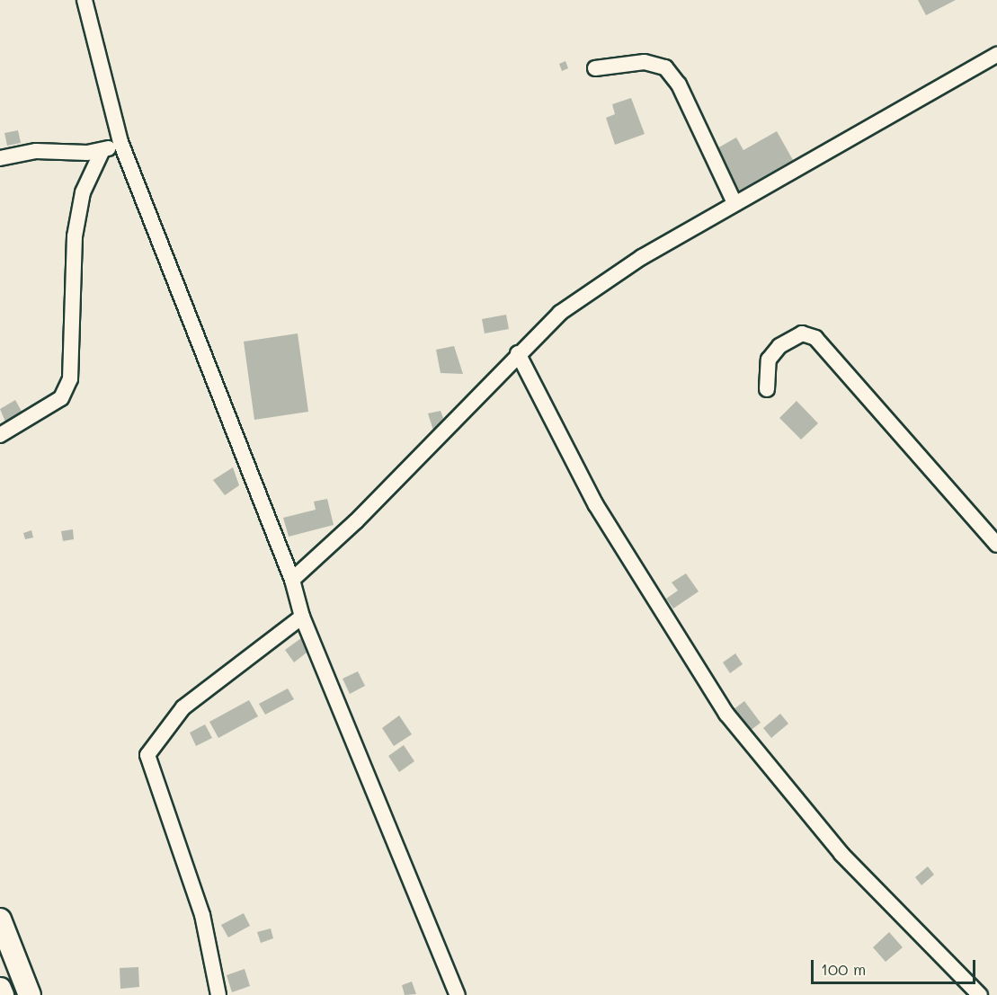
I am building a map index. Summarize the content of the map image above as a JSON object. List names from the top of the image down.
{
  "scale_bar": "100 m"
}
